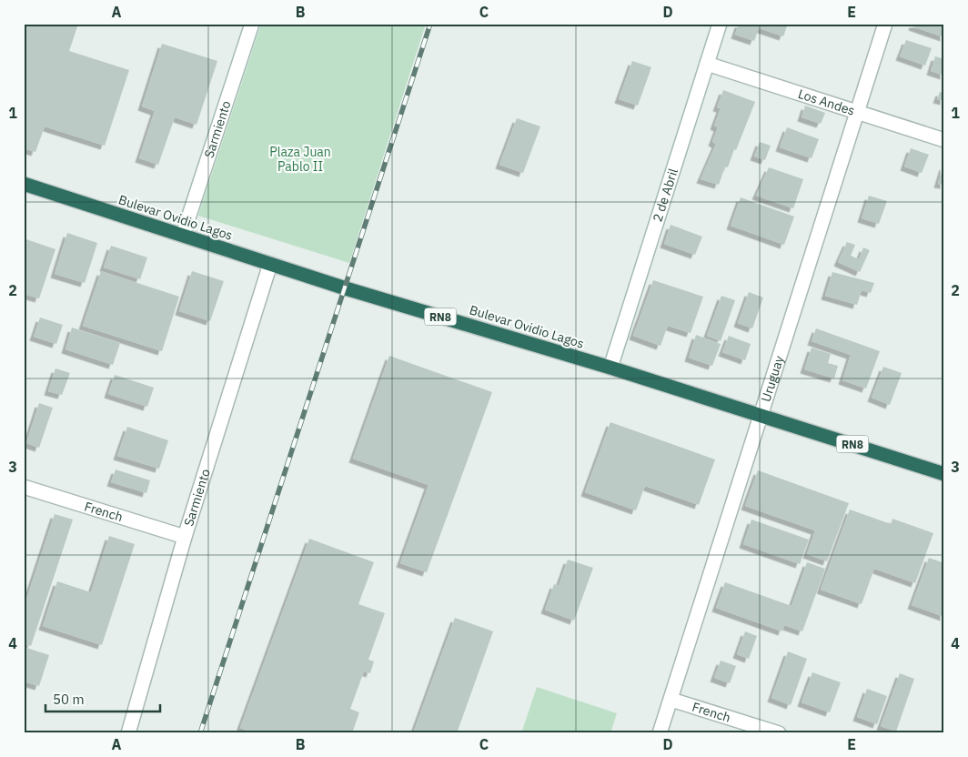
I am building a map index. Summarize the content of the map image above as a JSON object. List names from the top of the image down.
{
  "streets": {
    "highway": ["Bulevar Ovidio Lagos", "RN8"],
    "street": [
      "Los Andes",
      "Sarmiento",
      "2 de Abril",
      "Uruguay",
      "French"
    ]
  },
  "crossings": [
    ["Los Andes", "2 de Abril"],
    ["Los Andes", "Uruguay"],
    ["Sarmiento", "Bulevar Ovidio Lagos"],
    ["Sarmiento", "French"],
    ["2 de Abril", "Bulevar Ovidio Lagos"],
    ["Bulevar Ovidio Lagos", "Uruguay"],
    ["Uruguay", "French"]
  ],
  "parks": ["Plaza Juan Pablo II"],
  "scale_bar": "50 m",
  "grid": {
    "columns": [
      "A",
      "B",
      "C",
      "D",
      "E"
    ],
    "rows": [
      "1",
      "2",
      "3",
      "4"
    ]
  }
}
